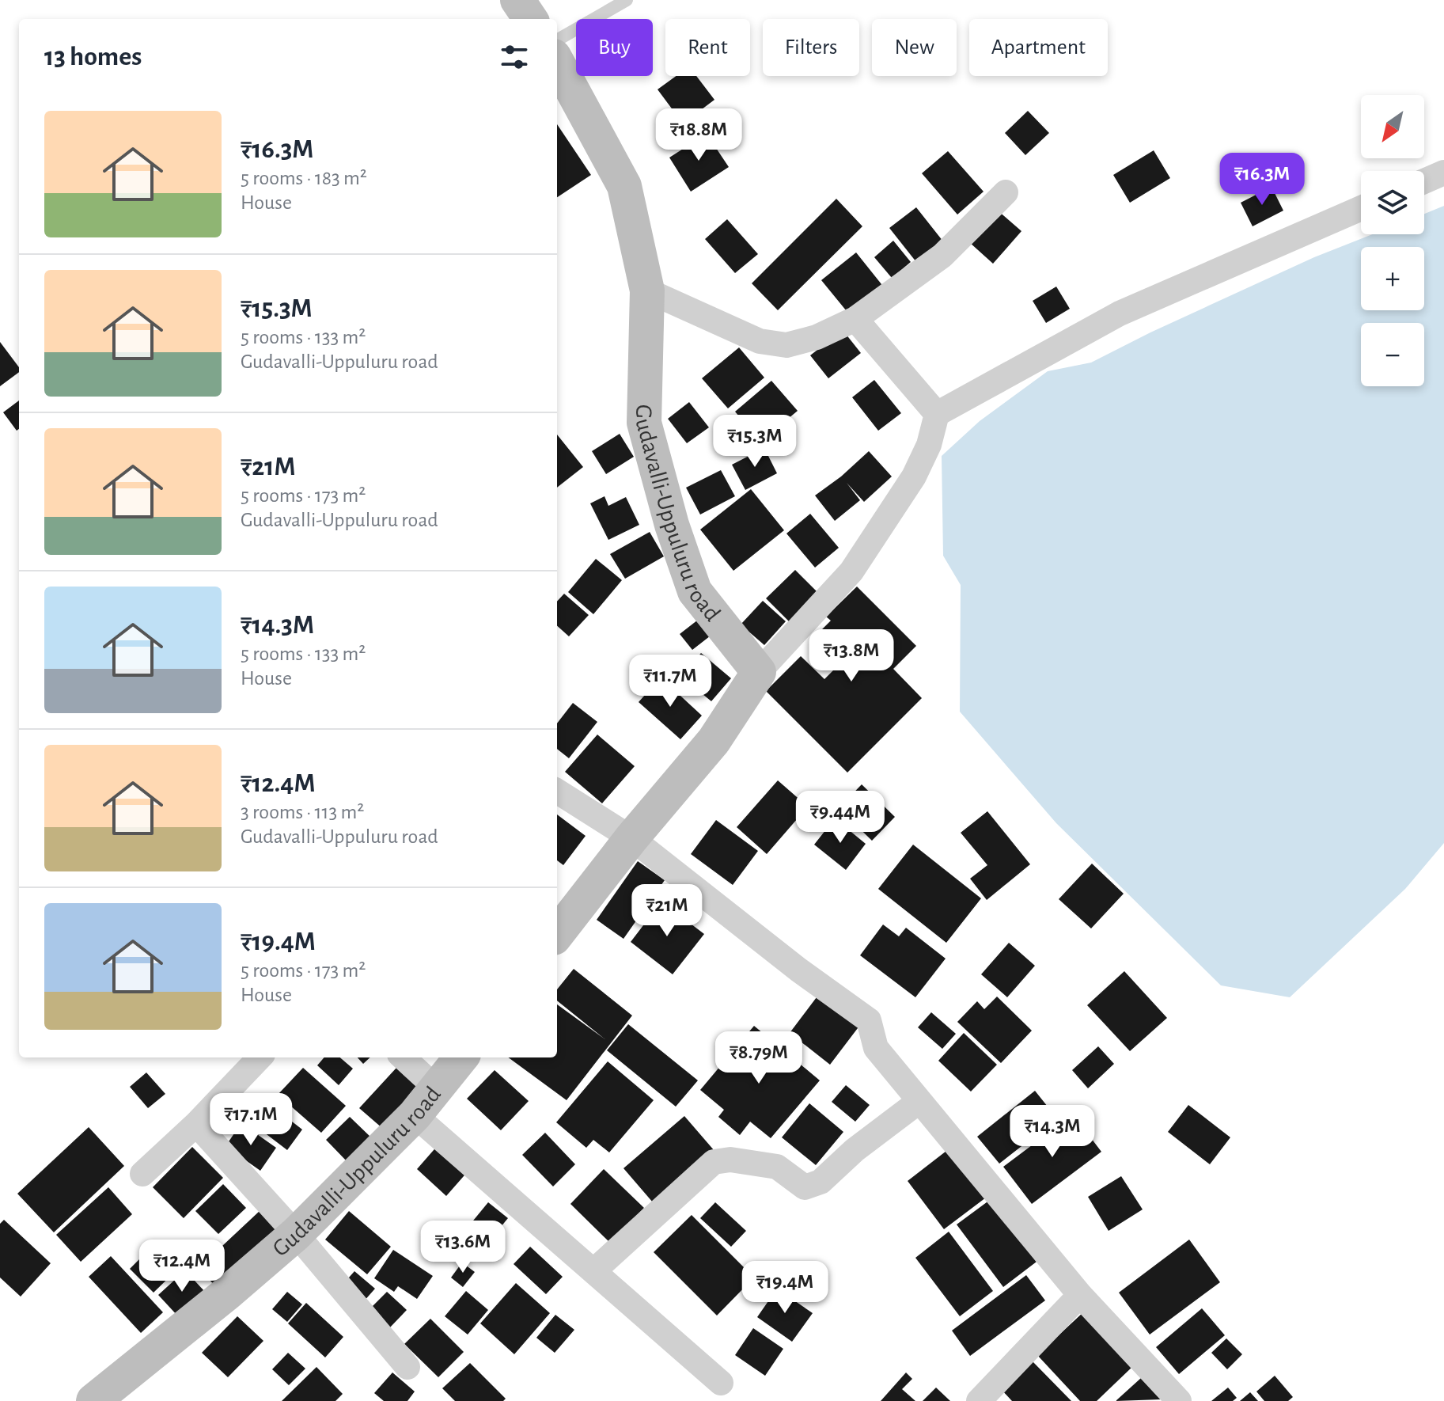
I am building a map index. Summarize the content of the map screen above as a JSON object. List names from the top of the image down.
{
  "streets": {
    "main road": ["Gudavalli-Uppuluru road"]
  },
  "north": "bottom left",
  "page": {
    "chip": [
      "Buy",
      "Rent",
      "Filters",
      "New",
      "Apartment"
    ],
    "heading": "13 homes",
    "map_buttons": ["+", "−"],
    "list": [
      {
        "name": "₹16.3M",
        "note": "5 rooms · 183 m² · House"
      },
      {
        "name": "₹15.3M",
        "note": "5 rooms · 133 m² · Gudavalli-Uppuluru road"
      },
      {
        "name": "₹21M",
        "note": "5 rooms · 173 m² · Gudavalli-Uppuluru road"
      },
      {
        "name": "₹14.3M",
        "note": "5 rooms · 133 m² · House"
      },
      {
        "name": "₹12.4M",
        "note": "3 rooms · 113 m² · Gudavalli-Uppuluru road"
      },
      {
        "name": "₹19.4M",
        "note": "5 rooms · 173 m² · House"
      }
    ],
    "price": [
      "₹18.8M",
      "₹16.3M",
      "₹15.3M",
      "₹13.8M",
      "₹11.7M",
      "₹9.44M",
      "₹21M",
      "₹8.79M",
      "₹17.1M",
      "₹14.3M",
      "₹13.6M",
      "₹12.4M",
      "₹19.4M"
    ]
  }
}
